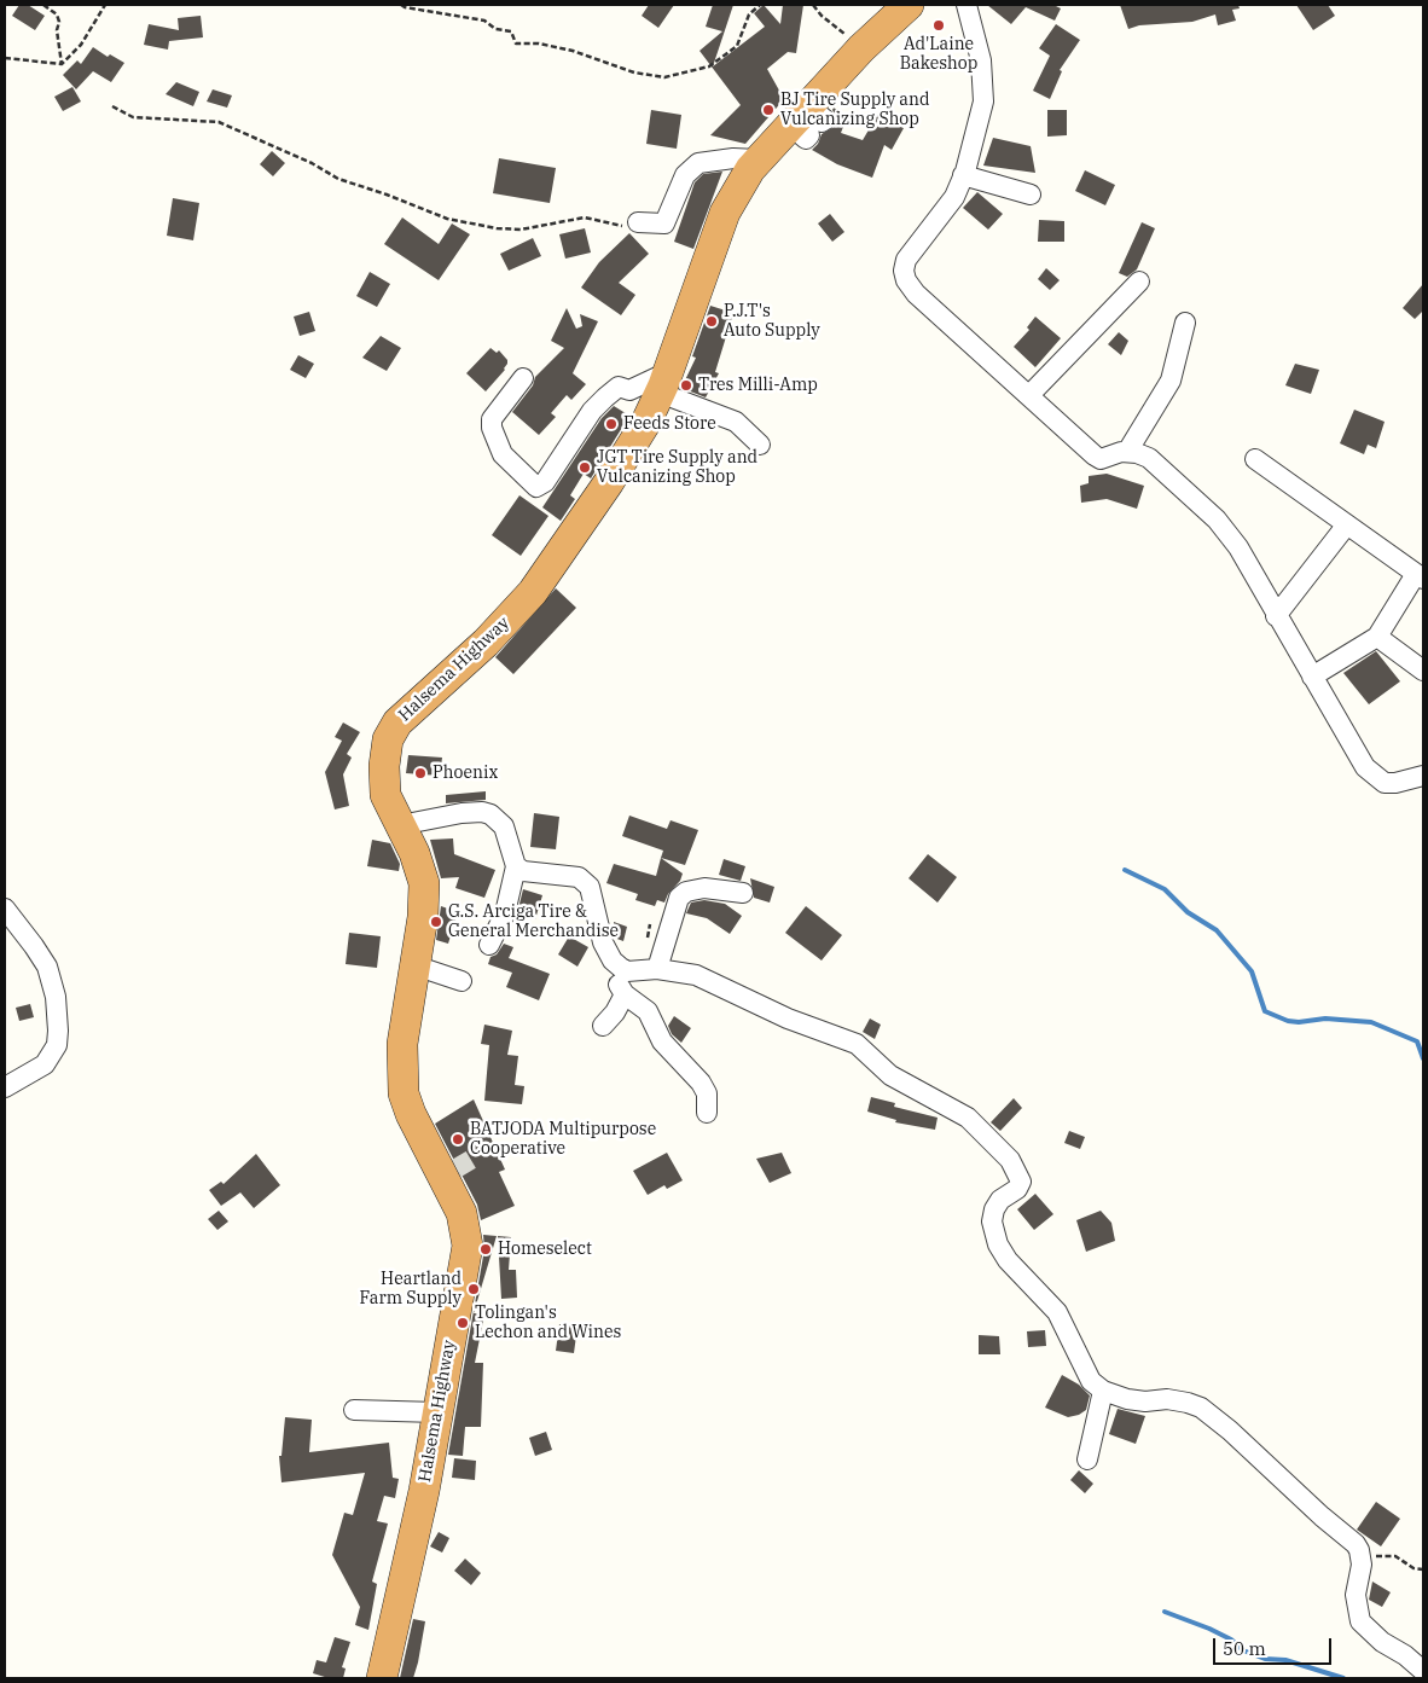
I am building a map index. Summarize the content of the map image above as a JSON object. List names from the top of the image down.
{
  "streets": {
    "highway": ["Halsema Highway"]
  },
  "places": [
    "Ad'Laine Bakeshop",
    "BJ Tire Supply and Vulcanizing Shop",
    "P.J.T's Auto Supply",
    "Tres Milli-Amp",
    "Feeds Store",
    "JGT Tire Supply and Vulcanizing Shop",
    "Phoenix",
    "G.S. Arciga Tire & General Merchandise",
    "BATJODA Multipurpose Cooperative",
    "Homeselect",
    "Heartland Farm Supply",
    "Tolingan's Lechon and Wines"
  ],
  "scale_bar": "50 m"
}
